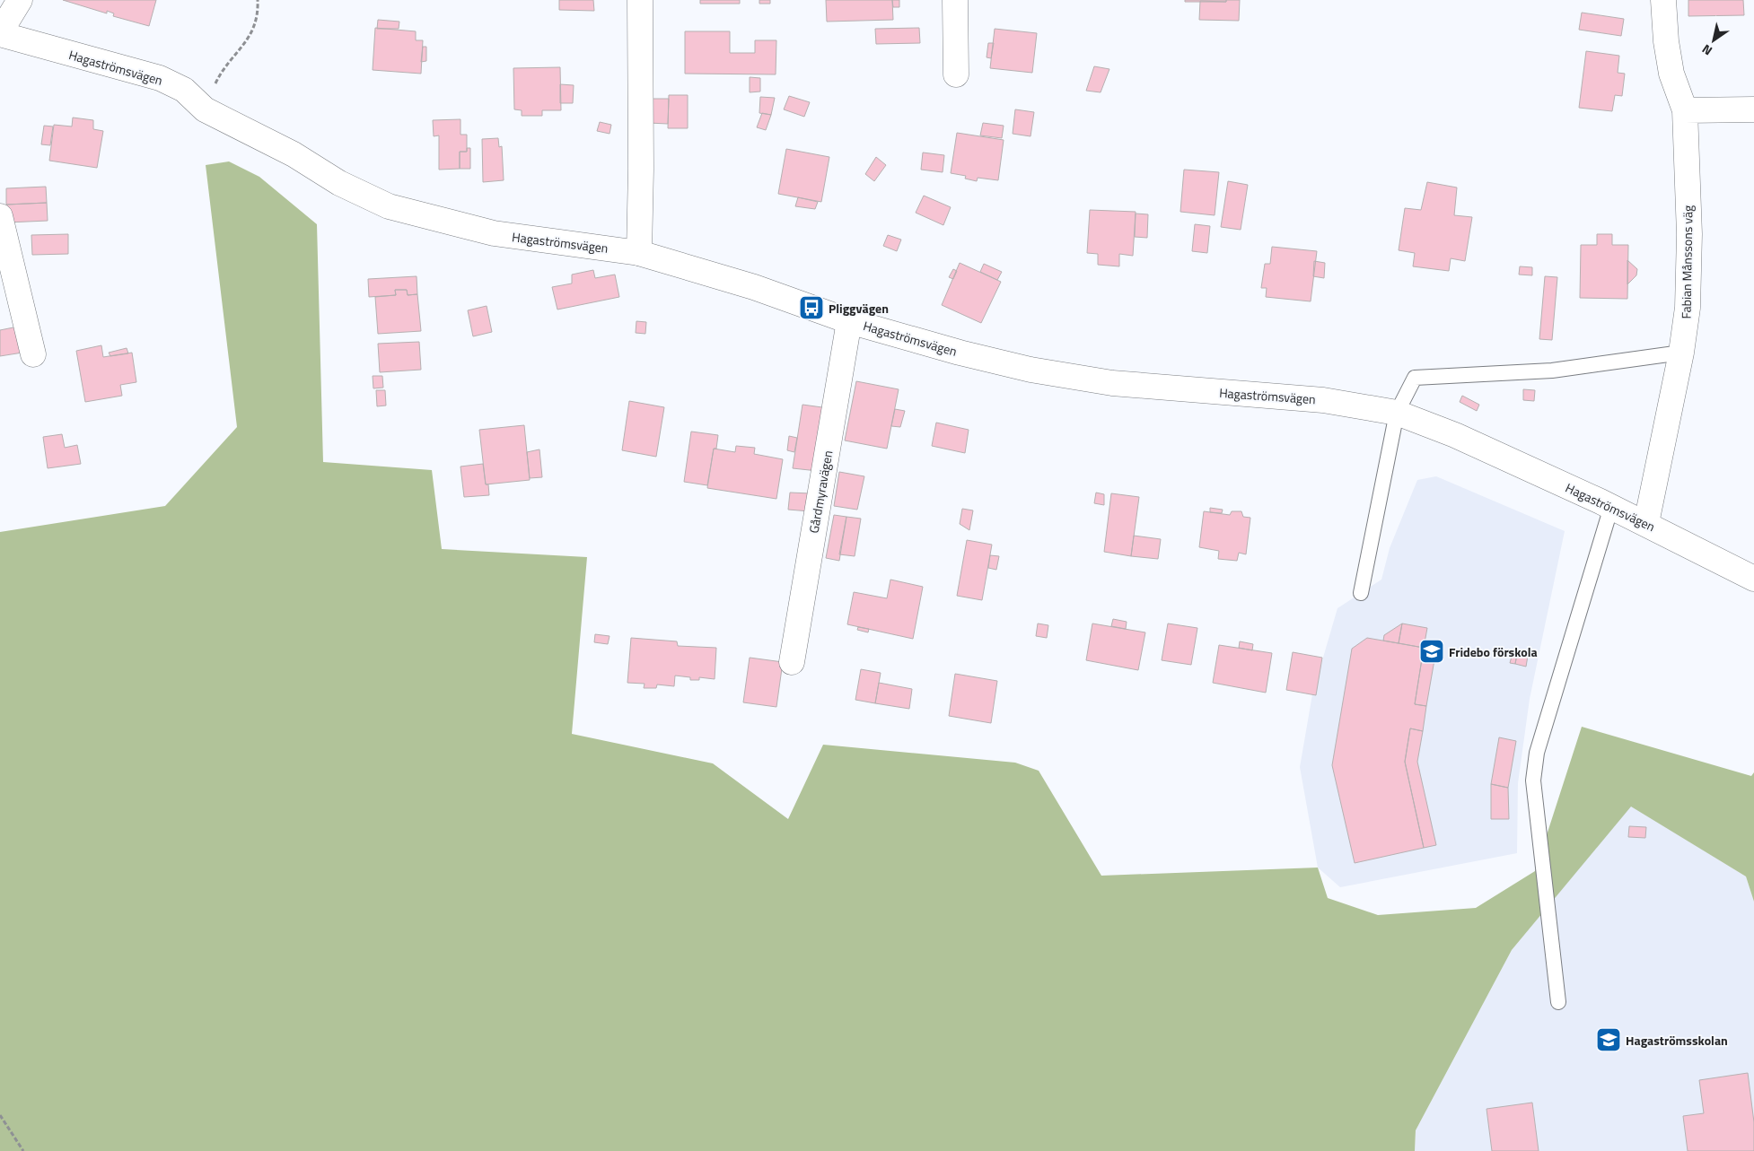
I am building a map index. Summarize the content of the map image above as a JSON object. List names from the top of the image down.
{
  "streets": {
    "street": ["Hagaströmsvägen", "Fabian Månssons väg", "Gårdmyravägen"]
  },
  "crossings": [
    ["Hagaströmsvägen", "Fabian Månssons väg"],
    ["Hagaströmsvägen", "Gårdmyravägen"]
  ],
  "places": {
    "bus stop": ["Pliggvägen"],
    "school or university": ["Fridebo förskola", "Hagaströmsskolan"]
  },
  "north": "bottom left"
}
